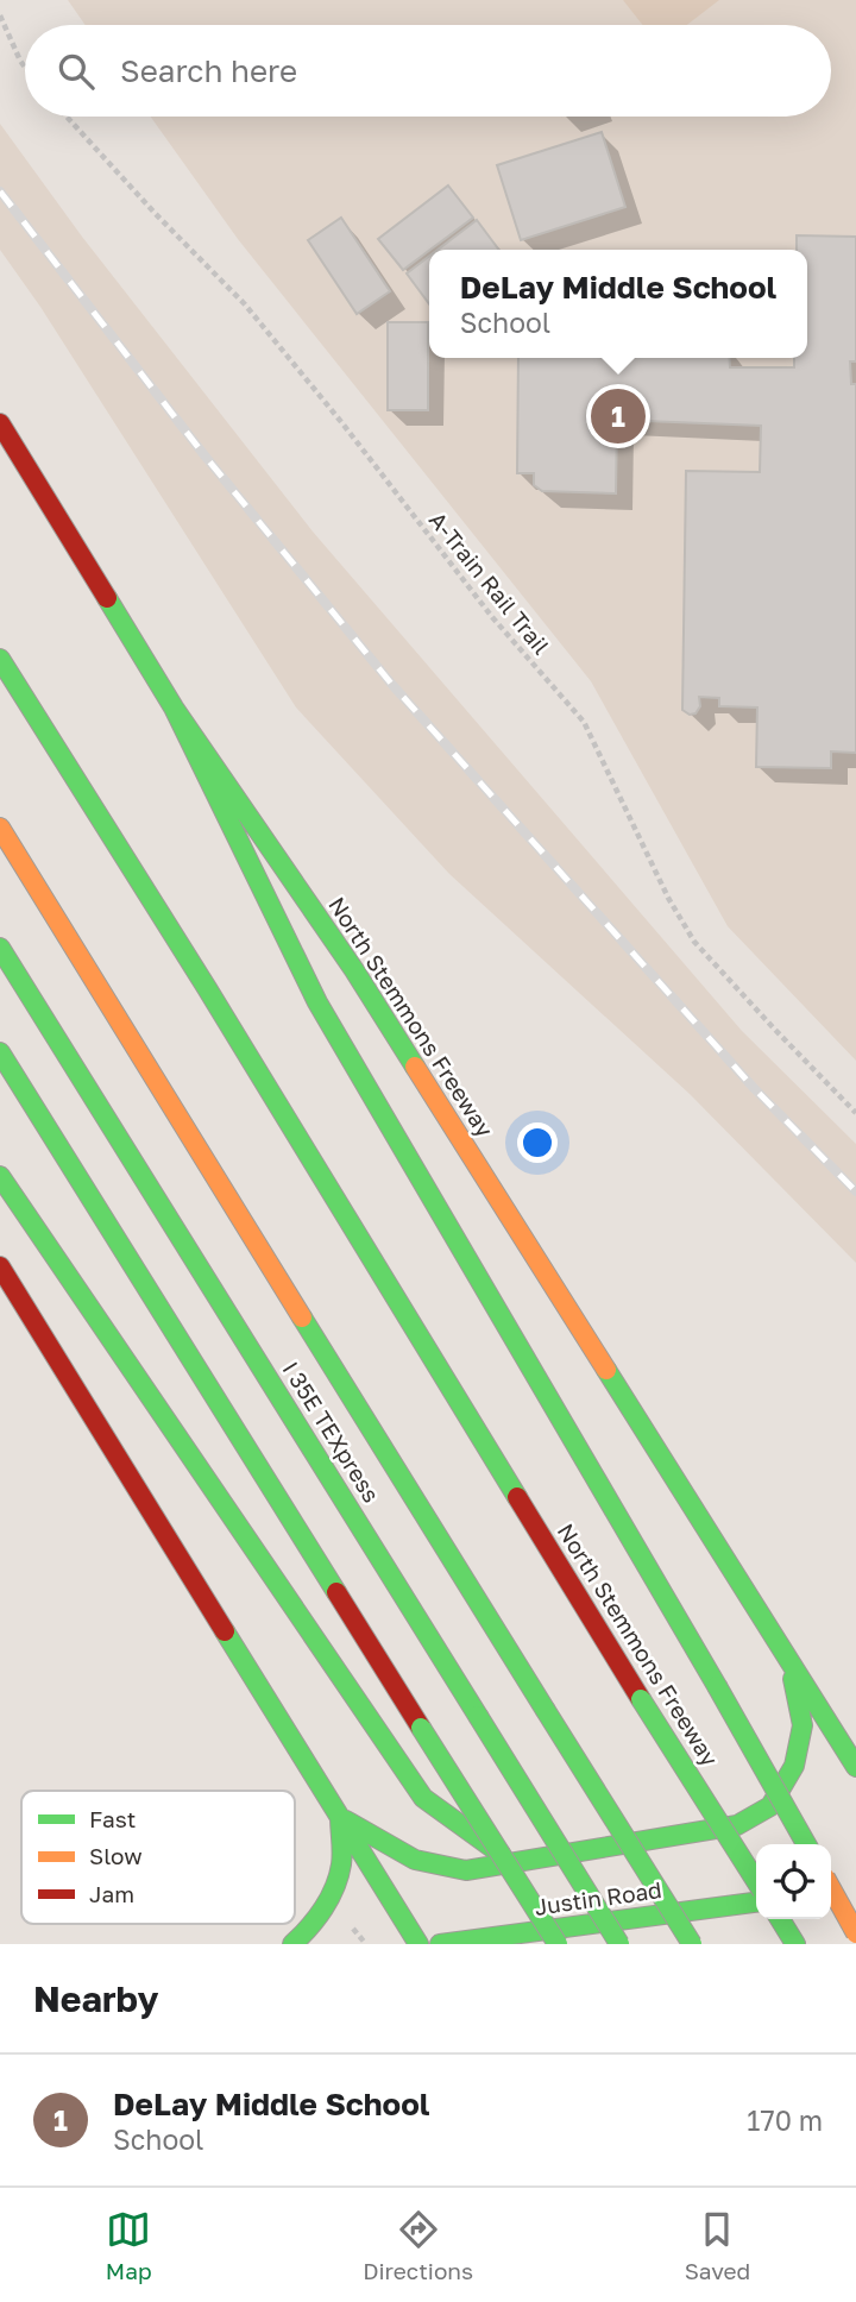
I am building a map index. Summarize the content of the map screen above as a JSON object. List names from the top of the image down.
{
  "streets": {
    "main road": ["North Stemmons Freeway", "I 35E TEXpress", "Justin Road"],
    "path": ["A-Train Rail Trail"]
  },
  "legend": ["Fast", "Slow", "Jam"],
  "page": {
    "search": "Search here",
    "popup": ["DeLay Middle School", "School"],
    "pins": "1",
    "heading": "Nearby",
    "list": [
      {
        "mark": "1",
        "name": "DeLay Middle School",
        "note": "School",
        "value": "170 m"
      }
    ],
    "nav": ["Map", "Directions", "Saved"]
  }
}
